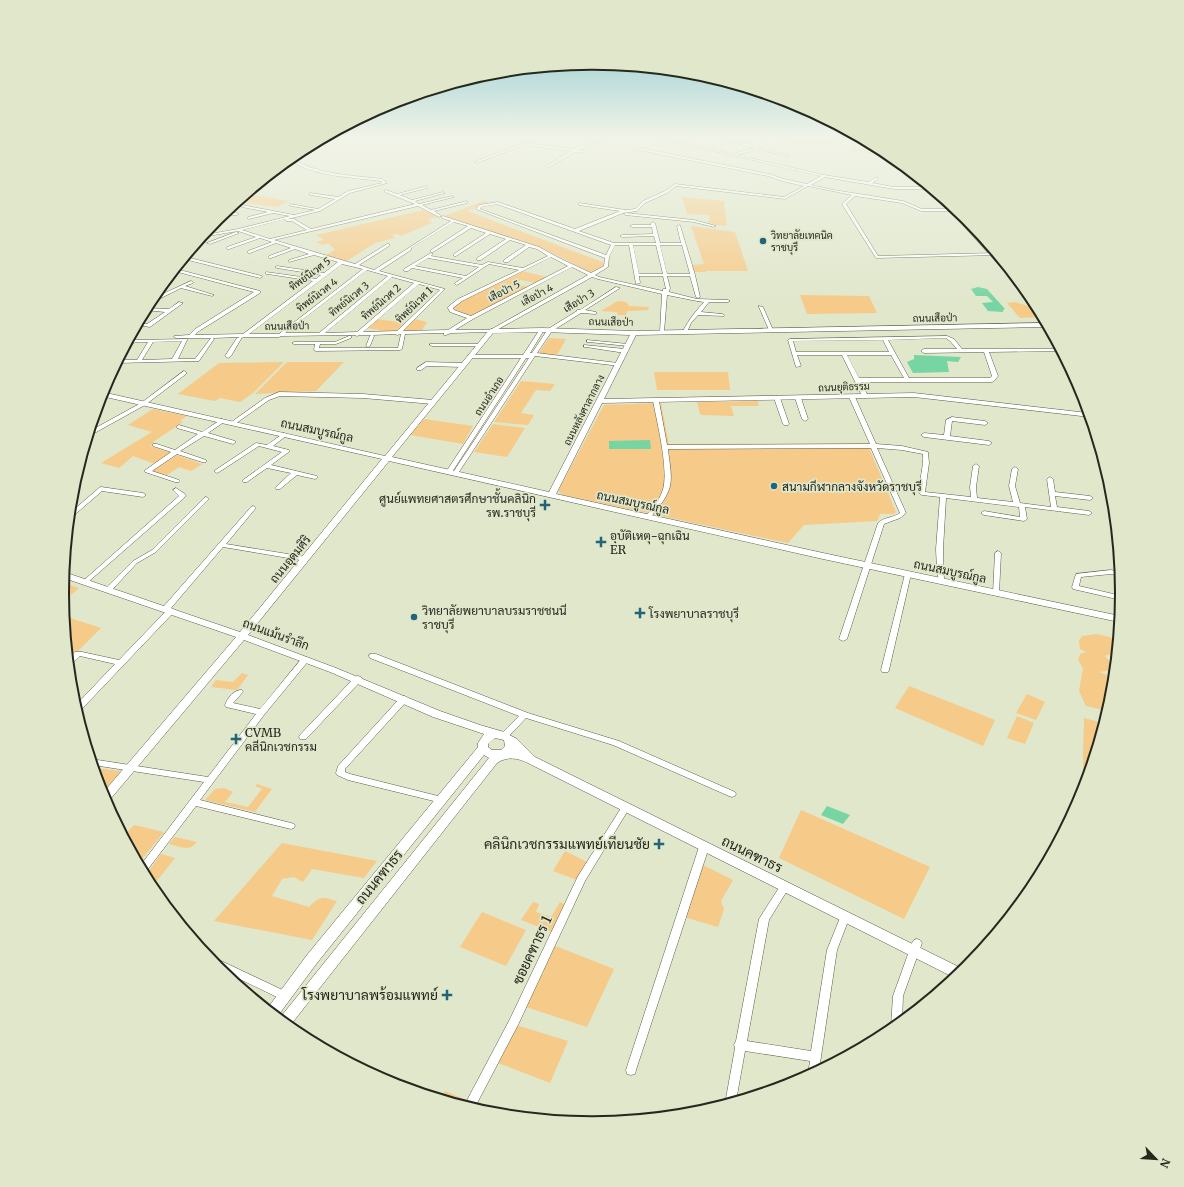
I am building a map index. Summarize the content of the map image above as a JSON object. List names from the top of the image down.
{
  "streets": {
    "street": [
      "ทิพย์นิเวศ 5",
      "เสือป่า 5",
      "ทิพย์นิเวศ 4",
      "เสือป่า 4",
      "ทิพย์นิเวศ 3",
      "เสือป่า 3",
      "ทิพย์นิเวศ 2",
      "ทิพย์นิเวศ 1",
      "ถนนเสือป่า",
      "ถนนยุติธรรม",
      "ถนนอำเภอ",
      "ถนนหลังศาลากลาง",
      "ถนนสมบูรณ์กูล",
      "ถนนอุดมศิริ",
      "ถนนแม้นรำลึก",
      "ถนนคฑาธร",
      "ซอยคฑาธร 1"
    ]
  },
  "crossings": [
    ["ทิพย์นิเวศ 5", "ถนนเสือป่า"],
    ["เสือป่า 5", "ถนนเสือป่า"],
    ["ทิพย์นิเวศ 4", "ถนนเสือป่า"],
    ["เสือป่า 4", "ถนนเสือป่า"],
    ["เสือป่า 4", "ถนนอุดมศิริ"],
    ["ทิพย์นิเวศ 3", "ถนนเสือป่า"],
    ["เสือป่า 3", "ถนนเสือป่า"],
    ["เสือป่า 3", "ถนนอำเภอ"],
    ["ทิพย์นิเวศ 2", "ทิพย์นิเวศ 1"],
    ["ทิพย์นิเวศ 2", "ถนนเสือป่า"],
    ["ทิพย์นิเวศ 1", "ถนนเสือป่า"],
    ["ถนนเสือป่า", "ถนนอำเภอ"],
    ["ถนนเสือป่า", "ถนนหลังศาลากลาง"],
    ["ถนนเสือป่า", "ถนนอุดมศิริ"],
    ["ถนนยุติธรรม", "ถนนหลังศาลากลาง"],
    ["ถนนอำเภอ", "ถนนสมบูรณ์กูล"],
    ["ถนนหลังศาลากลาง", "ถนนสมบูรณ์กูล"],
    ["ถนนสมบูรณ์กูล", "ถนนอุดมศิริ"],
    ["ถนนอุดมศิริ", "ถนนแม้นรำลึก"],
    ["ถนนแม้นรำลึก", "ถนนคฑาธร"],
    ["ถนนคฑาธร", "ซอยคฑาธร 1"]
  ],
  "places": {
    "other": ["วิทยาลัยเทคนิค ราชบุรี", "สนามกีฬากลางจังหวัดราชบุรี", "วิทยาลัยพยาบาลบรมราชชนนี ราชบุรี"],
    "health": [
      "ศูนย์แพทยศาสตรศึกษาชั้นคลินิก รพ.ราชบุรี",
      "อุบัติเหตุ-ฉุกเฉิน ER",
      "โรงพยาบาลราชบุรี",
      "CVMB คลีนิกเวชกรรม",
      "คลินิกเวชกรรมแพทย์เทียนชัย",
      "โรงพยาบาลพร้อมแพทย์"
    ]
  },
  "north": "bottom right"
}
